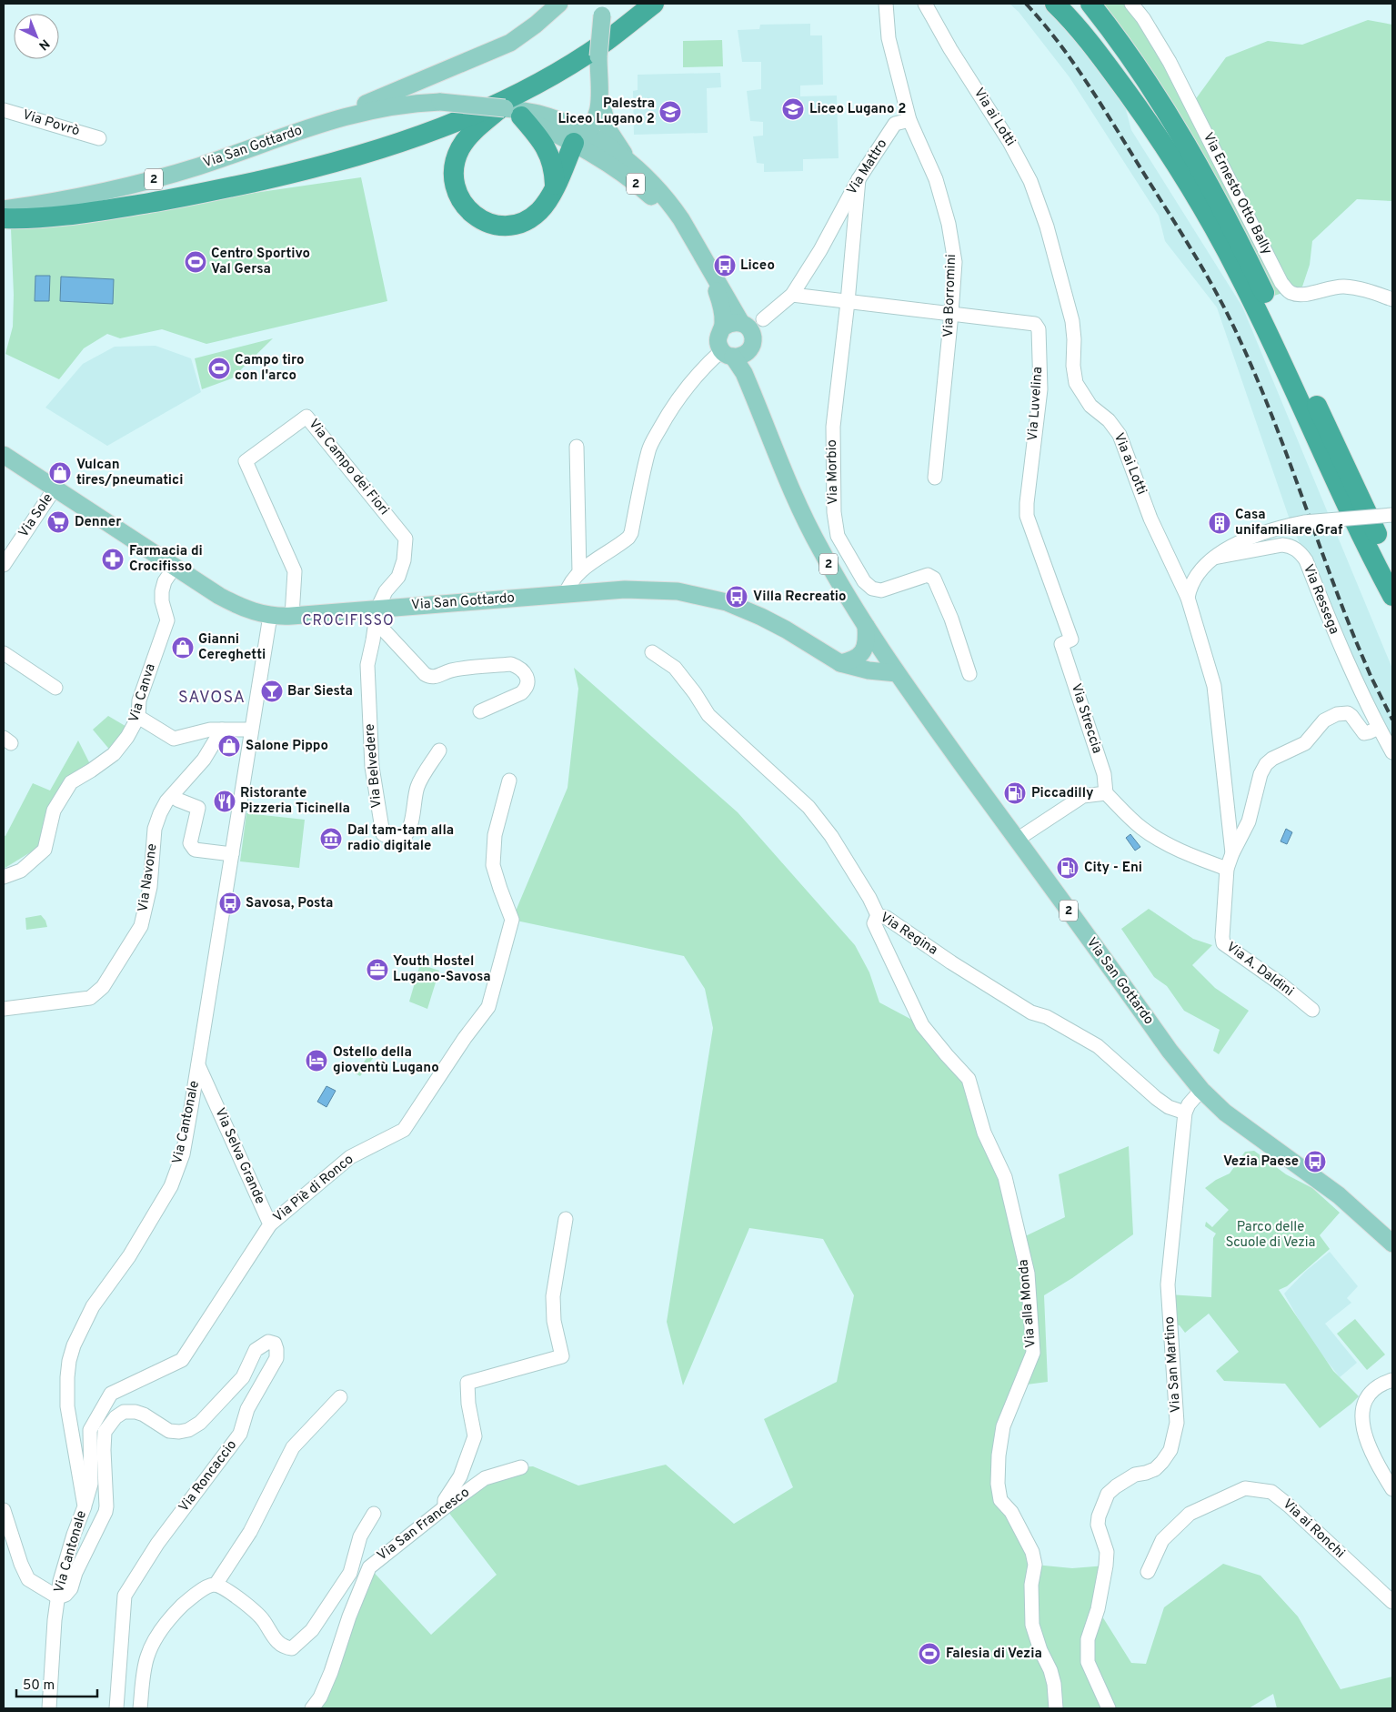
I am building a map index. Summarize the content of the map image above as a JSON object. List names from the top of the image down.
{
  "streets": {
    "main road": ["Via San Gottardo", "2"],
    "street": [
      "Via ai Lotti",
      "Via Povrò",
      "Via Mattro",
      "Via Ernesto Otto Bally",
      "Via Borromini",
      "Via Luvelina",
      "Via Campo dei Fiori",
      "Via Morbio",
      "Via Sole",
      "Via Ressega",
      "Via Canva",
      "Via Streccia",
      "Via Belvedere",
      "Via Navone",
      "Via Regina",
      "Via A. Daldini",
      "Via Cantonale",
      "Via Selva Grande",
      "Via Piè di Ronco",
      "Via alla Monda",
      "Via San Martino",
      "Via Roncaccio",
      "Via San Francesco",
      "Via ai Ronchi"
    ]
  },
  "crossings": [
    ["Via San Gottardo", "Via Mattro"],
    ["Via San Gottardo", "Via Campo dei Fiori"],
    ["Via San Gottardo", "Via Sole"],
    ["Via San Gottardo", "Via Canva"],
    ["Via San Gottardo", "Via Belvedere"],
    ["Via San Gottardo", "Via Cantonale"],
    ["Via Mattro", "Via Borromini"],
    ["Via Mattro", "Via Luvelina"],
    ["Via Mattro", "Via Morbio"],
    ["Via Borromini", "Via Luvelina"],
    ["Via Luvelina", "Via Morbio"],
    ["Via Luvelina", "Via Streccia"],
    ["Via Campo dei Fiori", "Via Belvedere"],
    ["Via Regina", "Via alla Monda"],
    ["Via Regina", "Via San Martino"],
    ["Via Cantonale", "Via Selva Grande"],
    ["Via Cantonale", "Via Roncaccio"],
    ["Via Selva Grande", "Via Piè di Ronco"]
  ],
  "districts": ["CROCIFISSO", "SAVOSA"],
  "parks": ["Parco delle Scuole di Vezia"],
  "places": {
    "school or university": ["Liceo Lugano 2", "Palestra Liceo Lugano 2"],
    "sports": ["Centro Sportivo Val Gersa", "Campo tiro con l'arco", "Falesia di Vezia"],
    "bus stop": [
      "Liceo",
      "Villa Recreatio",
      "Savosa, Posta",
      "Vezia Paese"
    ],
    "shop": ["Vulcan tires/pneumatici", "Gianni Cereghetti", "Salone Pippo"],
    "supermarket": ["Denner"],
    "building": ["Casa unifamiliare Graf"],
    "pharmacy": ["Farmacia di Crocifisso"],
    "bar": ["Bar Siesta"],
    "fuel station": ["Piccadilly", "City - Eni"],
    "restaurant": ["Ristorante Pizzeria Ticinella"],
    "museum": ["Dal tam-tam alla radio digitale"],
    "office": ["Youth Hostel Lugano-Savosa"],
    "hotel": ["Ostello della gioventù Lugano"]
  },
  "scale_bar": "50 m",
  "north": "bottom right"
}
